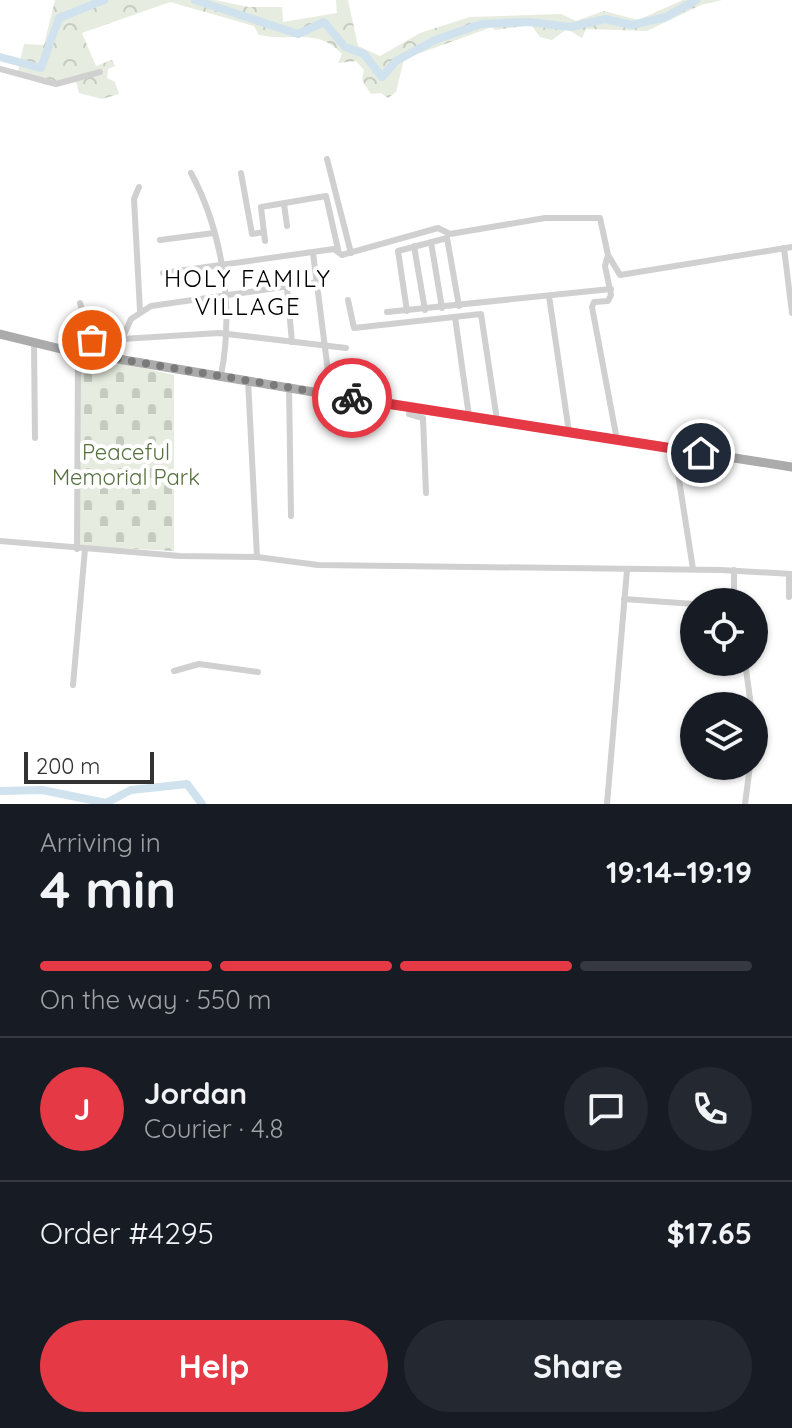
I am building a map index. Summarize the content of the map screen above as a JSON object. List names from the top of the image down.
{
  "districts": ["HOLY FAMILY VILLAGE"],
  "parks": ["Peaceful Memorial Park"],
  "scale_bar": "200 m",
  "page": {
    "scale": "200 m",
    "heading": ["4 min", "Arriving in", "19:14–19:19"],
    "panel": [
      "Jordan",
      "Courier · 4.8",
      "Order #4295",
      "$17.65"
    ],
    "bar": "On the way · 550 m",
    "round": "J",
    "buttons": ["Help", "Share"]
  }
}
